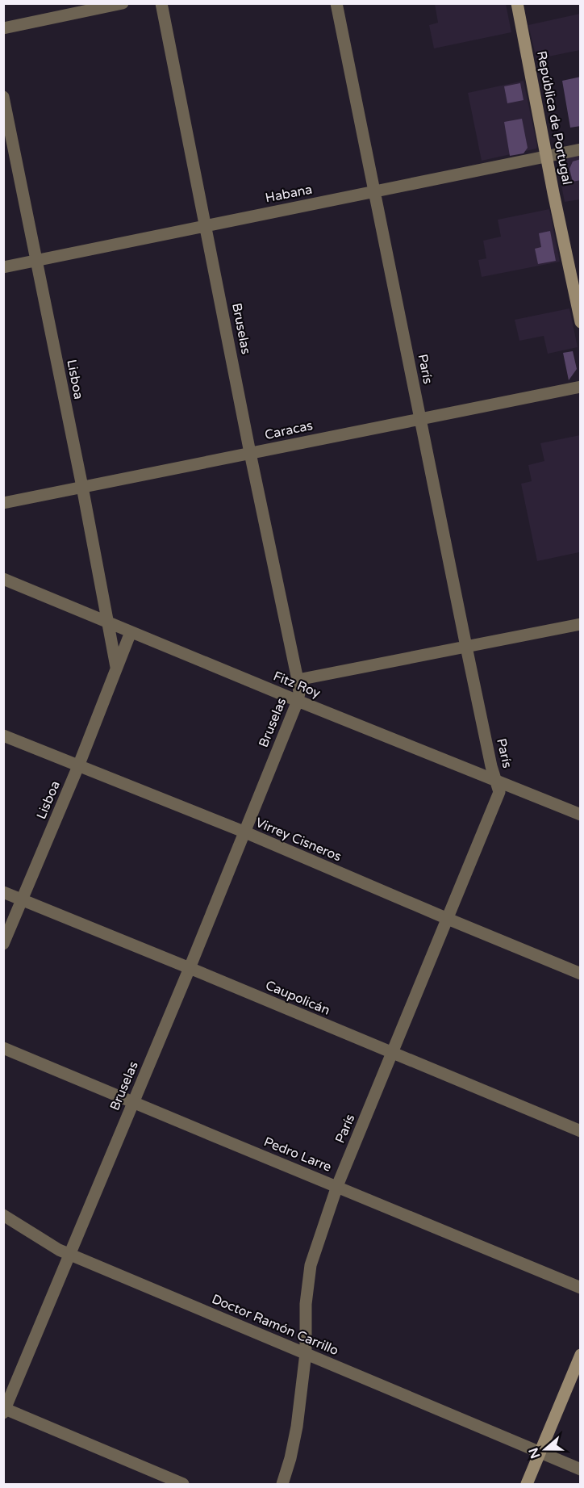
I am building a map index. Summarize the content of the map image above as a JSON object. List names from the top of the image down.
{
  "streets": {
    "main road": ["República de Portugal"],
    "street": [
      "Habana",
      "Bruselas",
      "París",
      "Lisboa",
      "Caracas",
      "Fitz Roy",
      "Virrey Cisneros",
      "Caupolicán",
      "Pedro Larre",
      "Doctor Ramón Carrillo"
    ]
  },
  "crossings": [
    ["República de Portugal", "Habana"],
    ["Habana", "Bruselas"],
    ["Habana", "París"],
    ["Habana", "Lisboa"],
    ["Bruselas", "Caracas"],
    ["Bruselas", "Fitz Roy"],
    ["Bruselas", "Virrey Cisneros"],
    ["Bruselas", "Caupolicán"],
    ["Bruselas", "Pedro Larre"],
    ["Bruselas", "Doctor Ramón Carrillo"],
    ["París", "Caracas"],
    ["París", "Fitz Roy"],
    ["París", "Virrey Cisneros"],
    ["París", "Caupolicán"],
    ["París", "Pedro Larre"],
    ["París", "Doctor Ramón Carrillo"],
    ["Lisboa", "Caracas"],
    ["Lisboa", "Fitz Roy"],
    ["Lisboa", "Virrey Cisneros"],
    ["Lisboa", "Caupolicán"]
  ],
  "north": "left"
}
